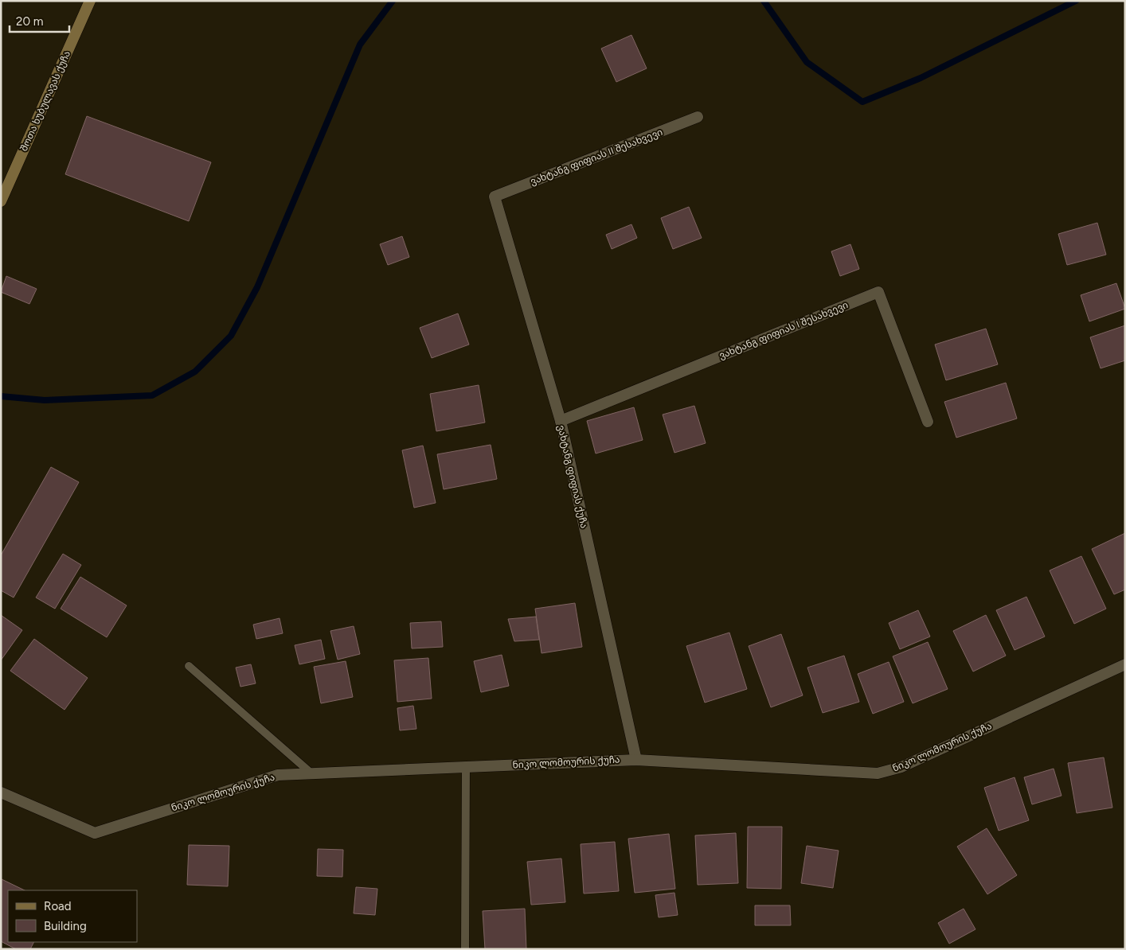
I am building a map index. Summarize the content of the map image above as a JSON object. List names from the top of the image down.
{
  "streets": {
    "main road": ["შოთა ხუბულავას ქუჩა"],
    "street": [
      "ვახტანგ ფიფიას II შესახვევი",
      "ვახტანგ ფიფიას I შესახვევი",
      "ვახტანგ ფიფიას ქუჩა",
      "ნიკო ლომოურის ქუჩა"
    ]
  },
  "crossings": [
    ["ვახტანგ ფიფიას II შესახვევი", "ვახტანგ ფიფიას ქუჩა"],
    ["ვახტანგ ფიფიას I შესახვევი", "ვახტანგ ფიფიას ქუჩა"],
    ["ვახტანგ ფიფიას ქუჩა", "ნიკო ლომოურის ქუჩა"]
  ],
  "legend": ["Road", "Building"],
  "scale_bar": "20 m"
}
